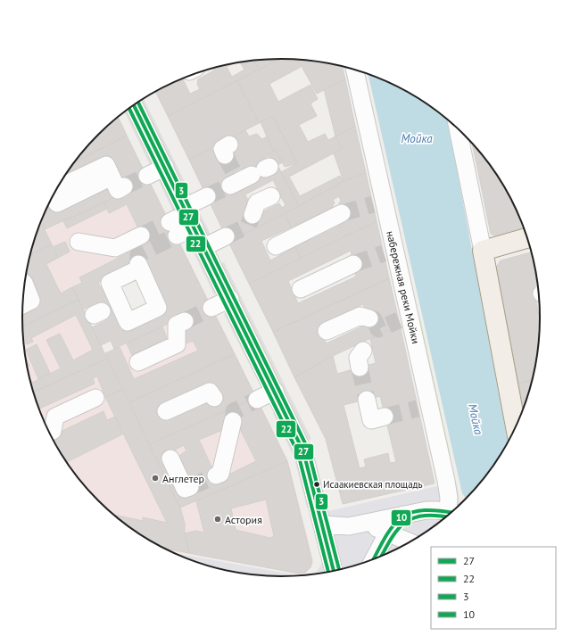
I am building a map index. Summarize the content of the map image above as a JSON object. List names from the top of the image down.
{
  "streets": {
    "street": ["набережная реки Мойки"]
  },
  "water": ["Мойка"],
  "places": ["Англетер", "Исаакиевская площадь", "Астория"],
  "lines": [
    "transit line 3",
    "transit line 27",
    "transit line 22",
    "transit line 10"
  ],
  "legend": [
    "27",
    "22",
    "3",
    "10"
  ]
}
